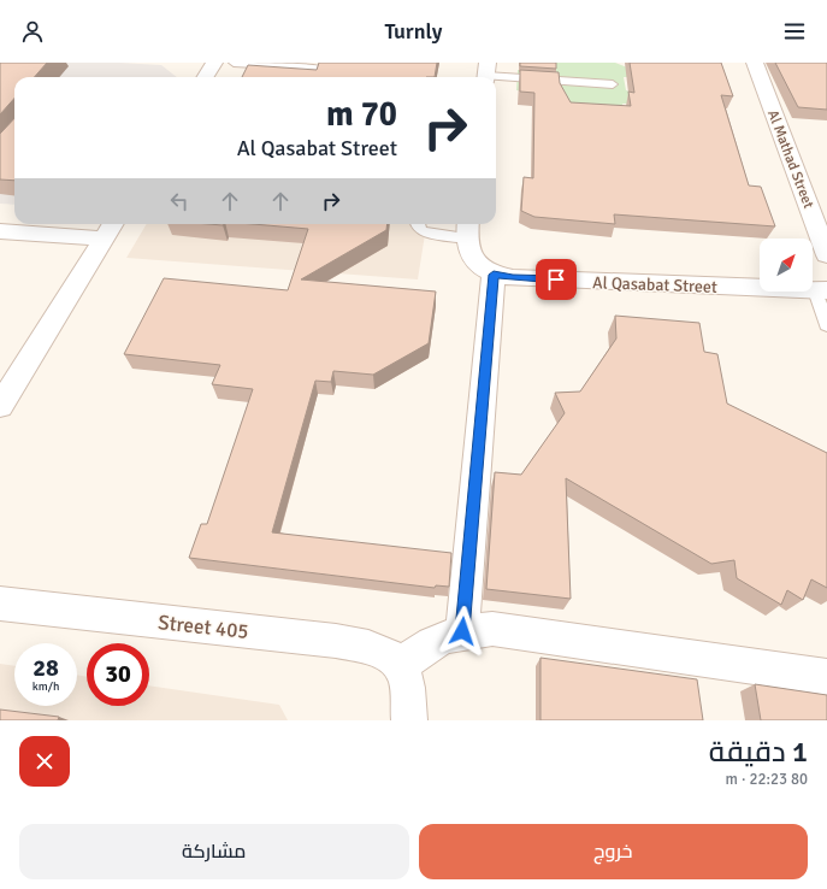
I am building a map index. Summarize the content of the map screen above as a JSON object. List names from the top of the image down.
{
  "streets": {
    "street": ["Al Mathad Street", "Al Qasabat Street", "Street 405"]
  },
  "north": "top right",
  "page": {
    "header": "Turnly",
    "turn": ["70 m", "Al Qasabat Street"],
    "speed": "28 km/h",
    "limit": "30",
    "heading": ["1 دقيقة", "80 m · 22:23"],
    "buttons": ["خروج", "مشاركة"]
  }
}
